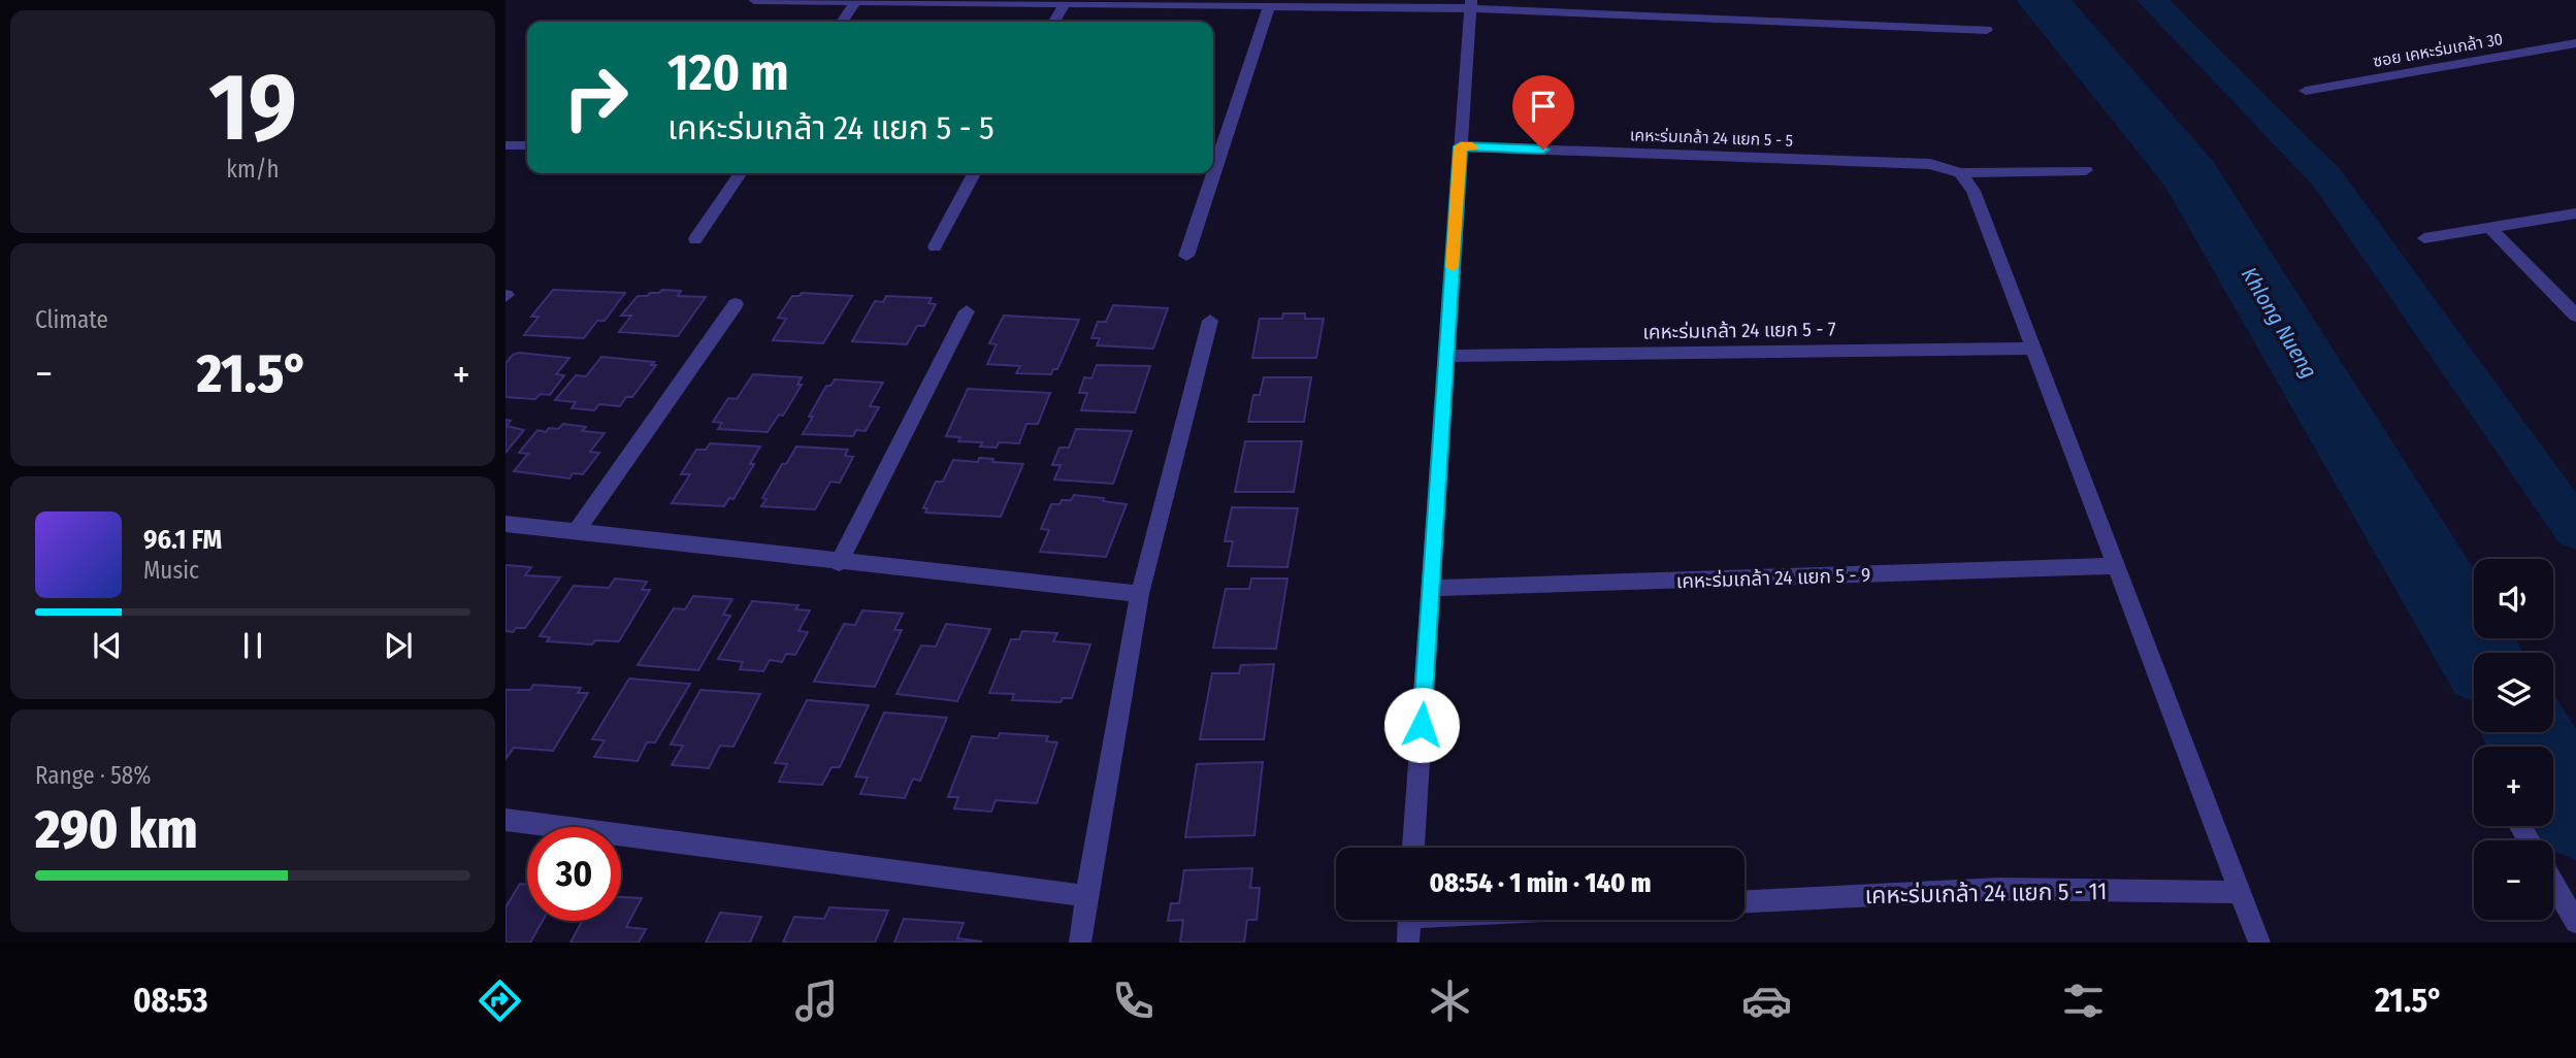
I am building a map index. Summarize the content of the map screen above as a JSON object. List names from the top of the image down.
{
  "streets": {
    "street": [
      "ซอย เคหะร่มเกล้า 30",
      "เคหะร่มเกล้า 24 แยก 5 - 5",
      "เคหะร่มเกล้า 24 แยก 5 - 7",
      "เคหะร่มเกล้า 24 แยก 5 - 9",
      "เคหะร่มเกล้า 24 แยก 5 - 11"
    ]
  },
  "water": ["Khlong Nueng"],
  "page": {
    "tile": [
      ["19", "km/h"],
      "Climate",
      ["Range · 58%", "290 km"]
    ],
    "turn": ["120 m", "เคหะร่มเกล้า 24 แยก 5 - 5"],
    "heat": ["−", "21.5°", "+"],
    "song": ["96.1 FM", "Music"],
    "map_buttons": ["+", "−"],
    "limit": "30",
    "trip": "08:54 · 1 min · 140 m",
    "tabs": ["08:53", "21.5°"]
  }
}
